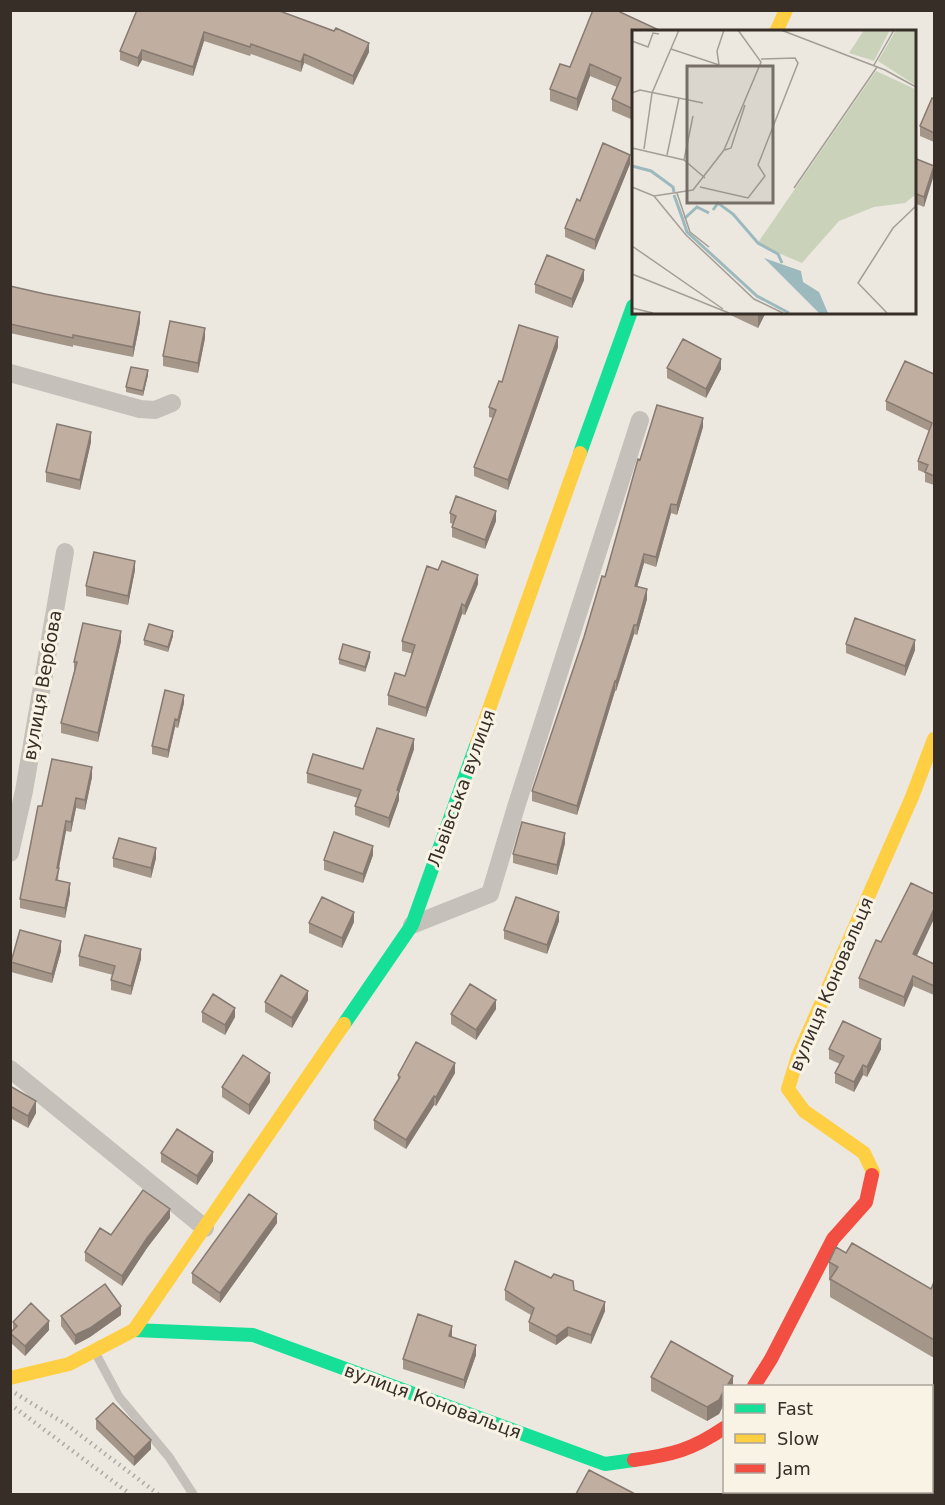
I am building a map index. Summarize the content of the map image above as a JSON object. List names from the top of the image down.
{
  "streets": {
    "street": ["вулиця Вербова", "Львівська вулиця", "вулиця Коновальця"]
  },
  "crossings": [
    ["Львівська вулиця", "вулиця Коновальця"]
  ],
  "legend": ["Fast", "Slow", "Jam"]
}
